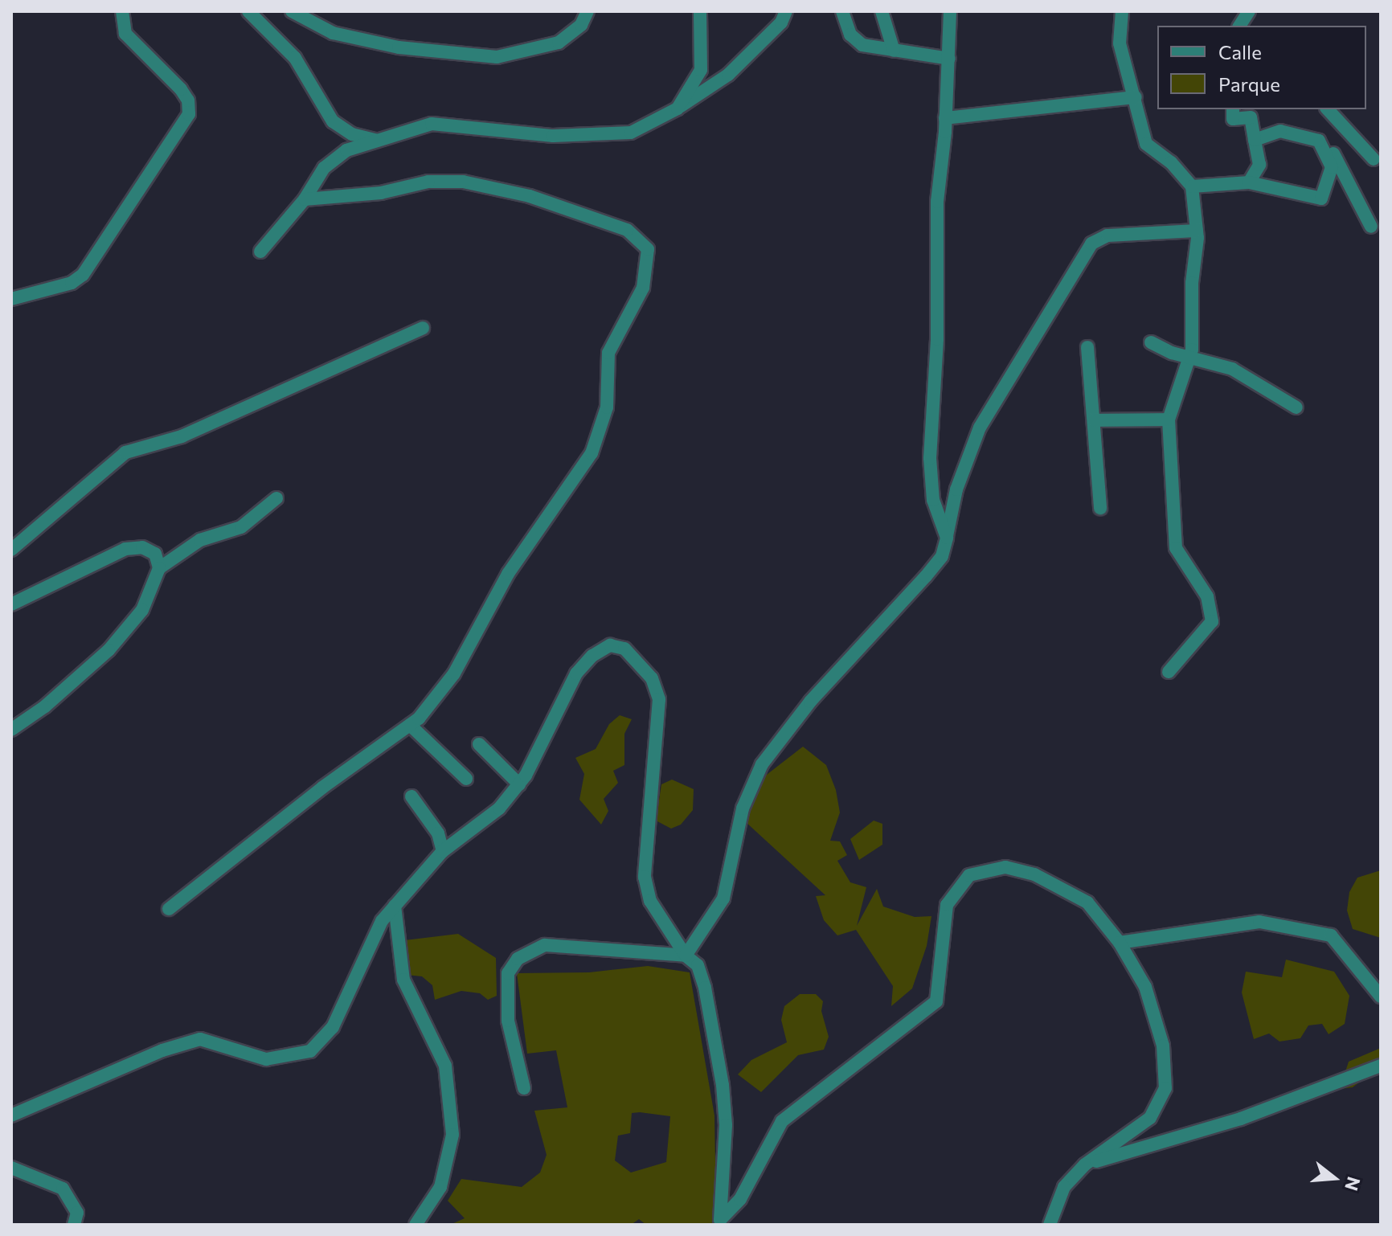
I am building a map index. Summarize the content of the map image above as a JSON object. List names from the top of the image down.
{
  "legend": ["Calle", "Parque"],
  "north": "right"
}
